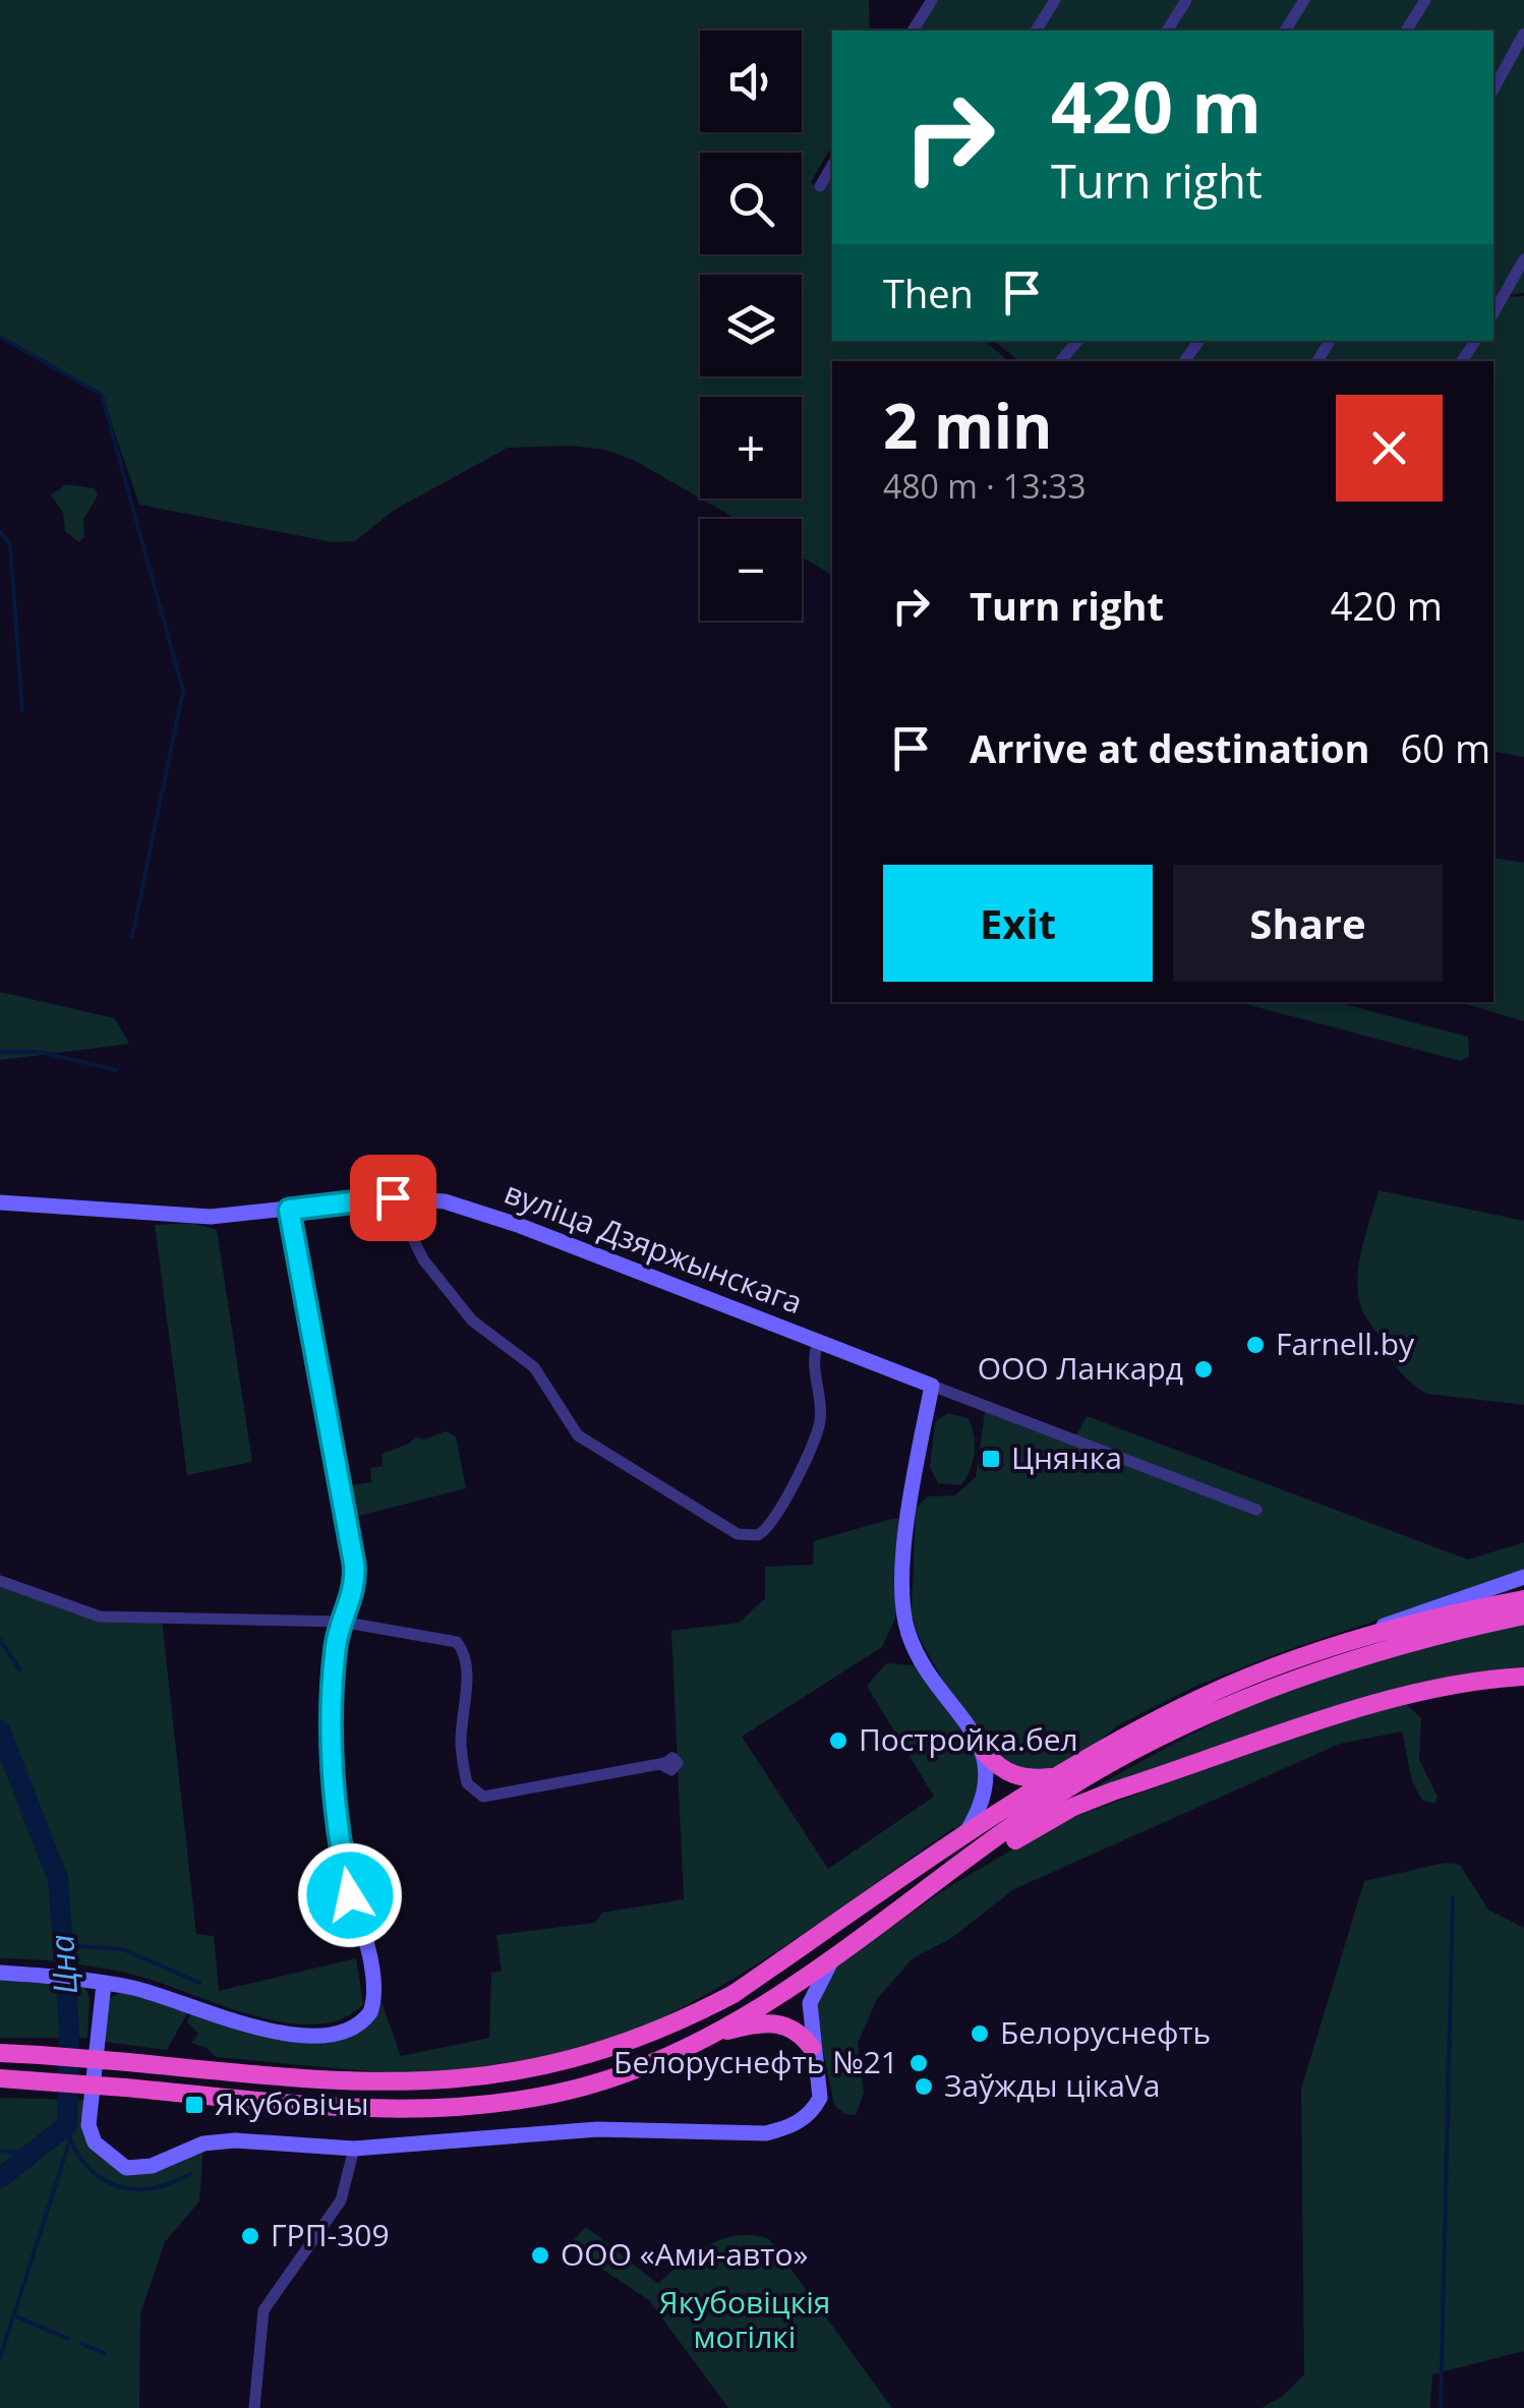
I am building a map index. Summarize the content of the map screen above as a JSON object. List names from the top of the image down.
{
  "streets": {
    "main road": ["вуліца Дзяржынскага"]
  },
  "water": ["Цна"],
  "parks": ["Якубовіцкія могілкі"],
  "places": {
    "other": [
      "Farnell.by",
      "ООО Ланкард",
      "Постройка.бел",
      "Белоруснефть",
      "Белоруснефть №21",
      "Заўжды цікаVа",
      "ГРП-309",
      "ООО «Ами-авто»"
    ],
    "transit": ["Цнянка", "Якубовічы"]
  },
  "page": {
    "map_buttons": ["+", "−"],
    "turn": ["420 m", "Turn right"],
    "then": "Then",
    "heading": ["2 min", "480 m · 13:33"],
    "list": [
      {
        "name": "Turn right",
        "value": "420 m"
      },
      {
        "name": "Arrive at destination",
        "value": "60 m"
      }
    ],
    "buttons": ["Exit", "Share"]
  }
}
